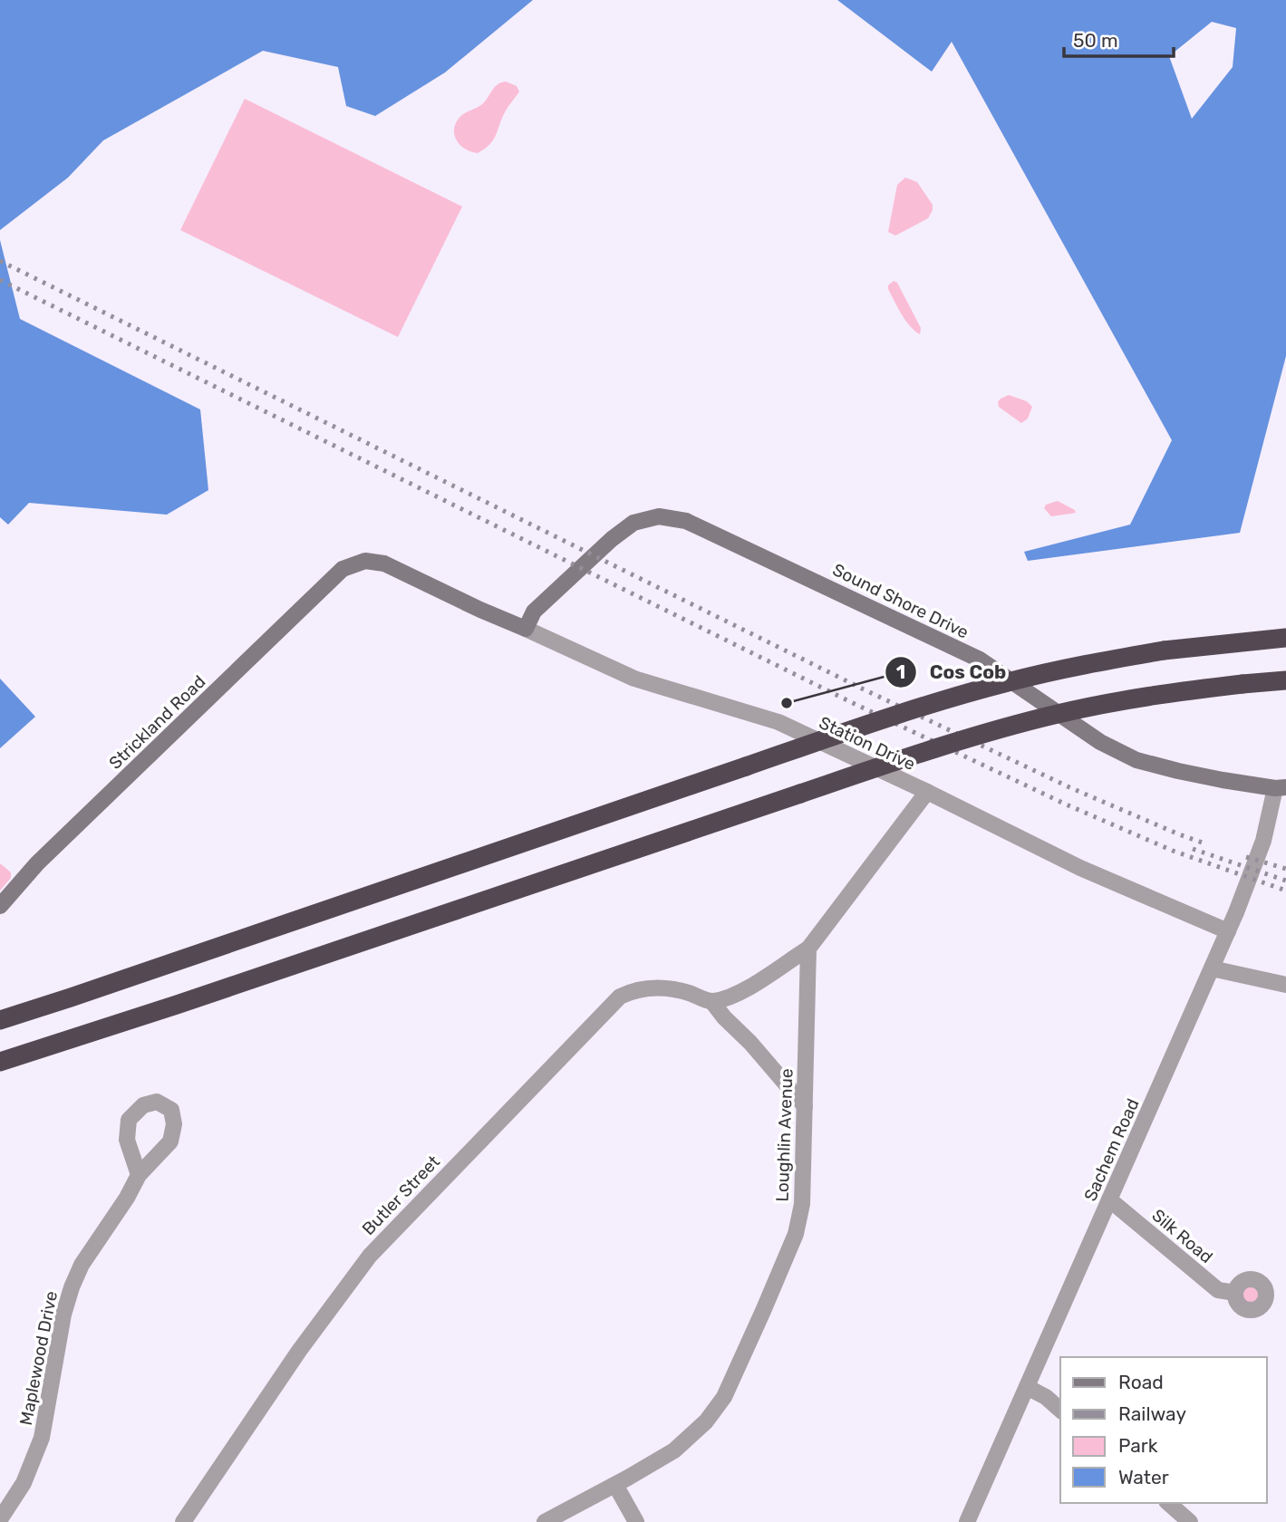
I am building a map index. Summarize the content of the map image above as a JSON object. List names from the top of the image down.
{
  "streets": {
    "main road": ["Sound Shore Drive", "Strickland Road", "Station Drive"],
    "street": [
      "Loughlin Avenue",
      "Sachem Road",
      "Butler Street",
      "Silk Road",
      "Maplewood Drive"
    ]
  },
  "crossings": [
    ["Sound Shore Drive", "Station Drive"],
    ["Sound Shore Drive", "Sachem Road"],
    ["Strickland Road", "Station Drive"],
    ["Station Drive", "Sachem Road"],
    ["Sachem Road", "Silk Road"]
  ],
  "places": ["Cos Cob"],
  "legend": [
    "Road",
    "Railway",
    "Park",
    "Water"
  ],
  "scale_bar": "50 m"
}
